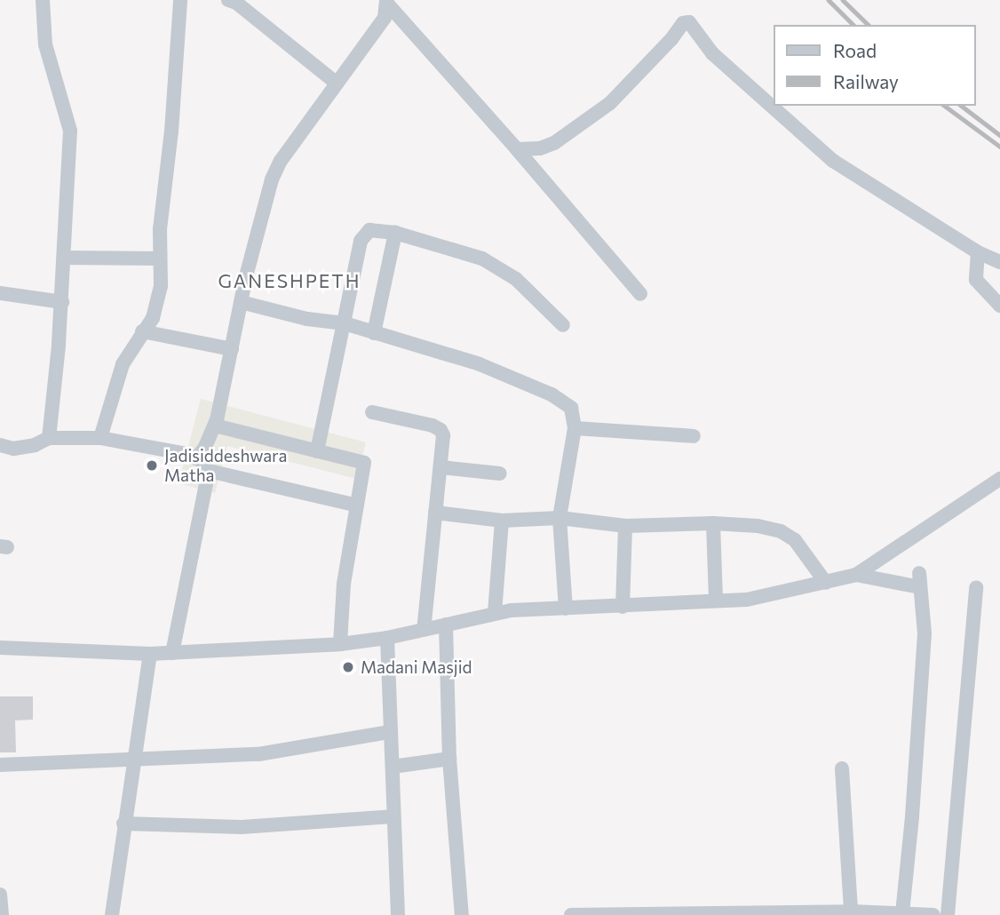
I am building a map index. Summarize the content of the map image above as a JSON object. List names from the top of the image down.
{
  "districts": ["GANESHPETH"],
  "places": ["Jadisiddeshwara Matha", "Madani Masjid"],
  "legend": ["Road", "Railway"]
}
